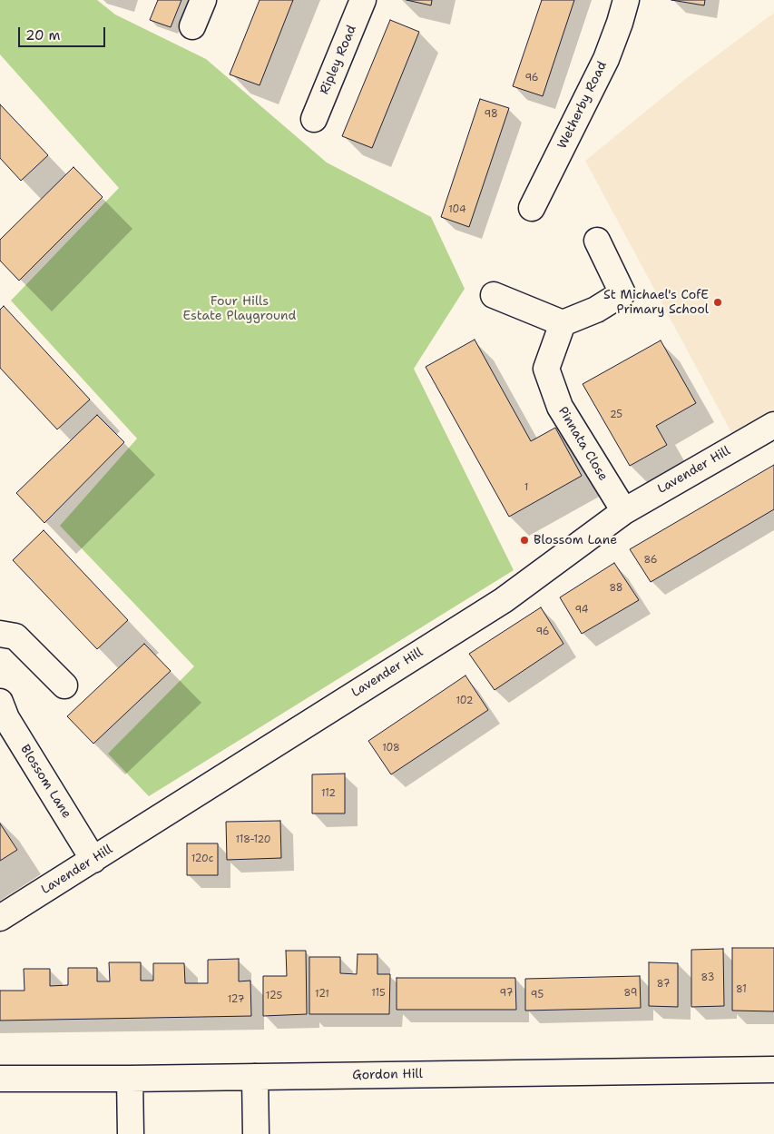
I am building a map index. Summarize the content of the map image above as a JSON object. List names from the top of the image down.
{
  "streets": {
    "street": [
      "Ripley Road",
      "Wetherby Road",
      "Pinnata Close",
      "Lavender Hill",
      "Blossom Lane",
      "Gordon Hill"
    ]
  },
  "crossings": [
    ["Pinnata Close", "Lavender Hill"],
    ["Lavender Hill", "Blossom Lane"]
  ],
  "parks": ["Four Hills Estate Playground"],
  "places": ["St Michael's CofE Primary School", "Blossom Lane"],
  "house_numbers": [
    "96",
    "98",
    "104",
    "25",
    "1",
    "86",
    "88",
    "94",
    "96",
    "102",
    "108",
    "112",
    "118-120",
    "120c",
    "83",
    "87",
    "81",
    "115",
    "97",
    "89",
    "121",
    "95",
    "125",
    "127"
  ],
  "scale_bar": "20 m"
}
